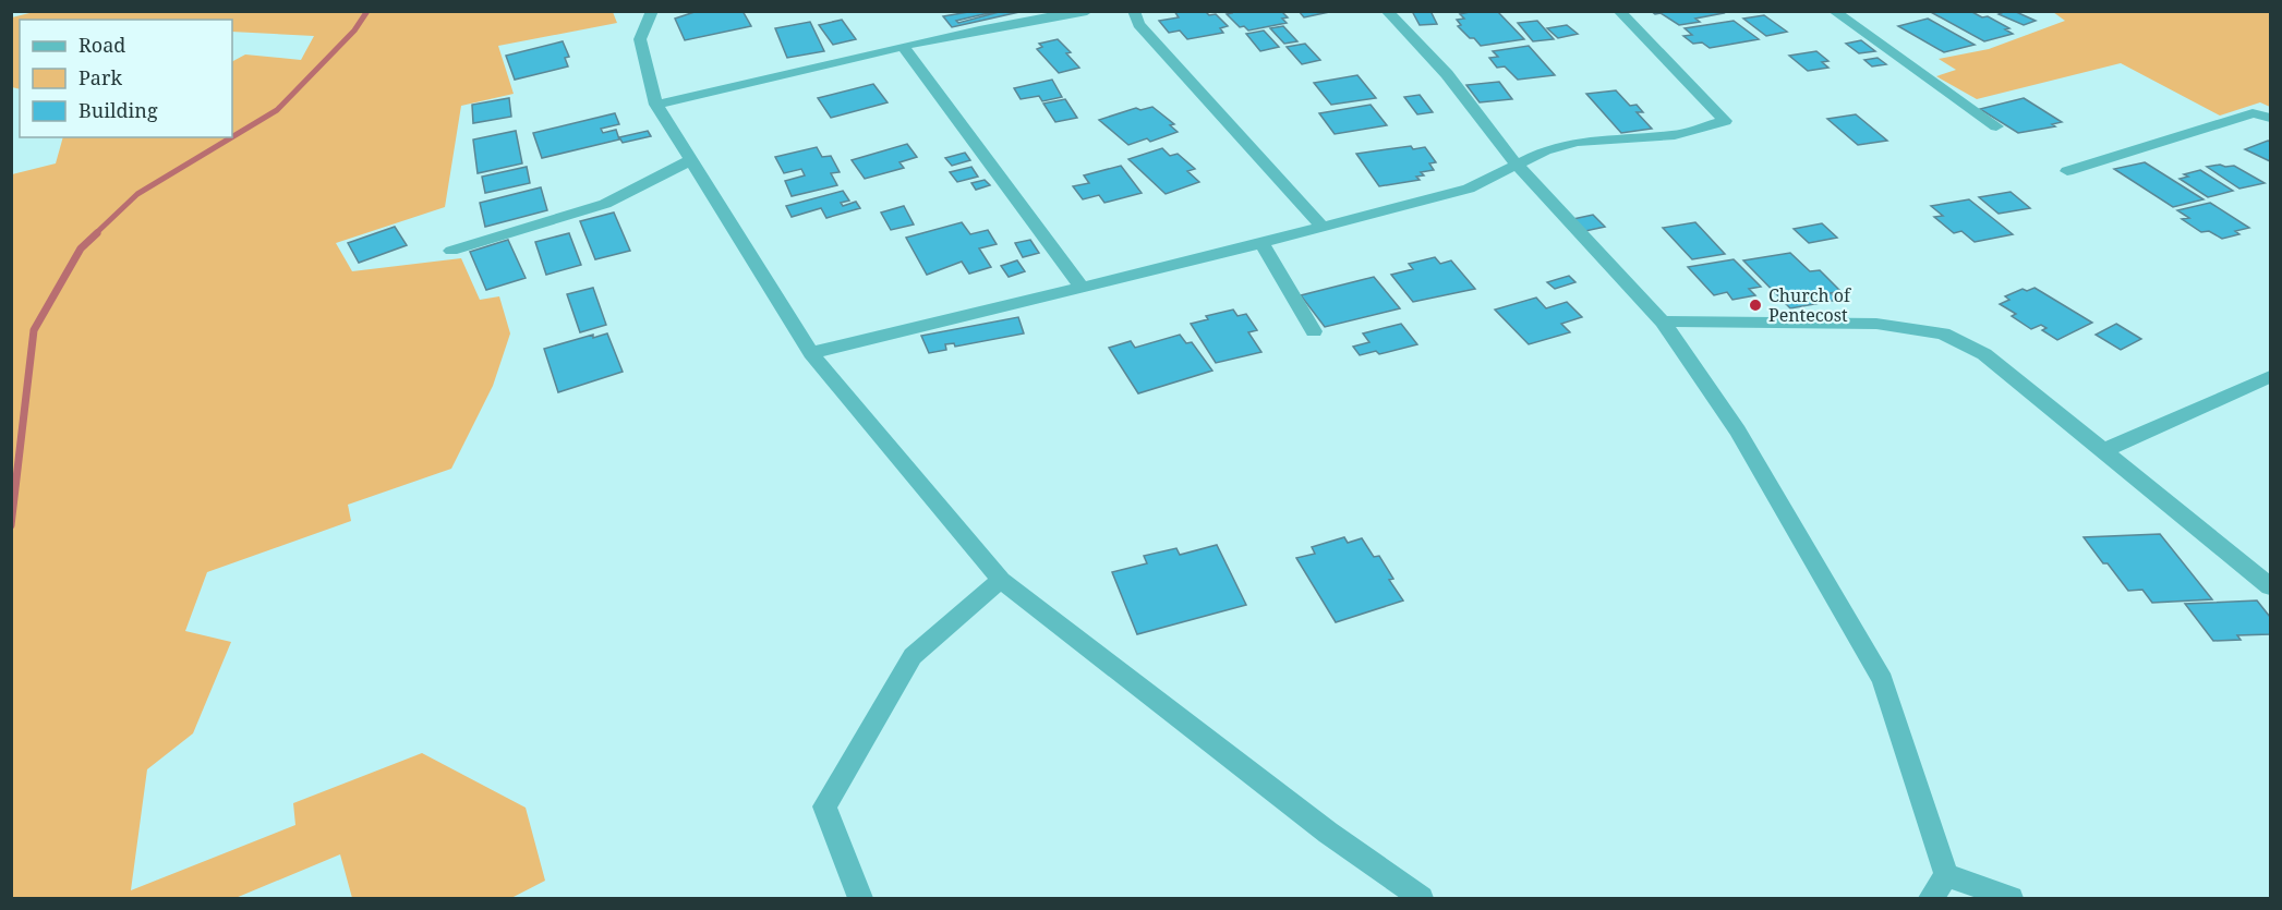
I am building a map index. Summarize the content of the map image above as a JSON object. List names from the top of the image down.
{
  "places": ["Church of Pentecost"],
  "legend": ["Road", "Park", "Building"]
}
